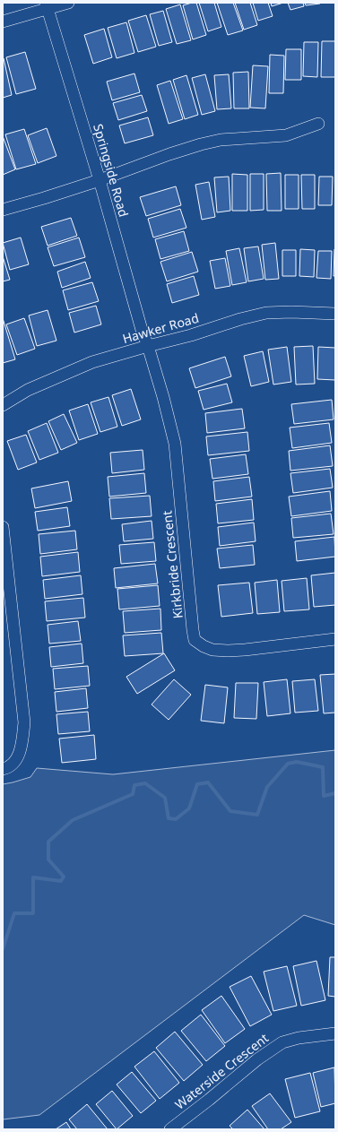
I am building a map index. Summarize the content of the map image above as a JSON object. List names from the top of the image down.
{
  "streets": {
    "street": [
      "Springside Road",
      "Hawker Road",
      "Kirkbride Crescent",
      "Waterside Crescent"
    ]
  },
  "crossings": [
    ["Springside Road", "Hawker Road"],
    ["Springside Road", "Kirkbride Crescent"],
    ["Hawker Road", "Kirkbride Crescent"]
  ]
}
